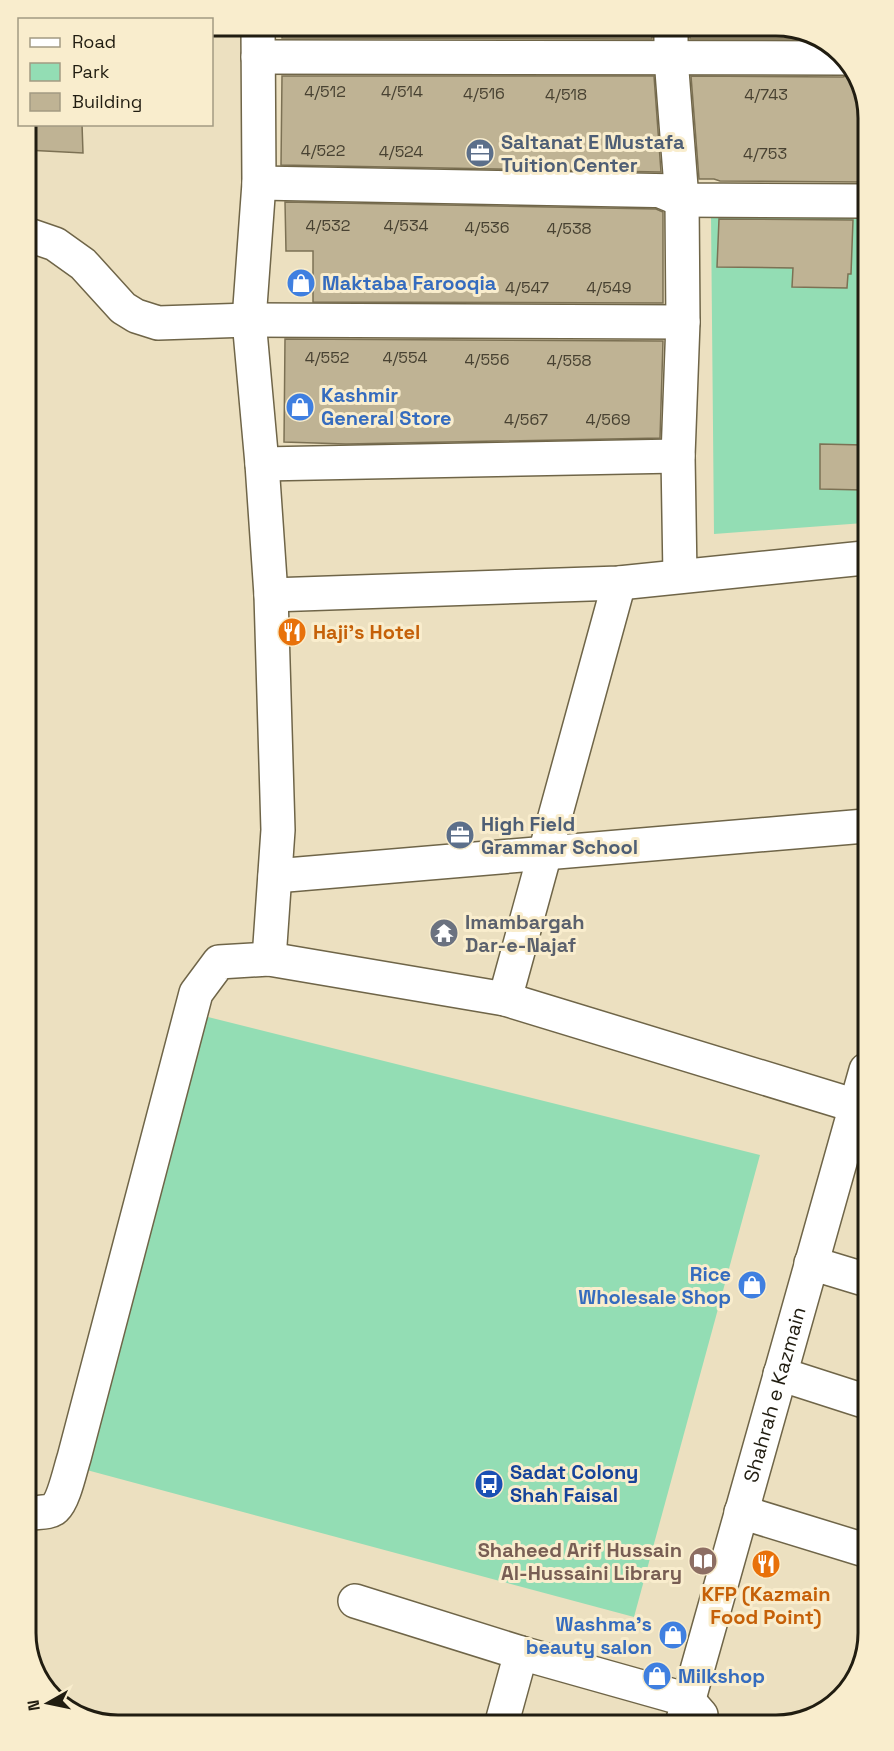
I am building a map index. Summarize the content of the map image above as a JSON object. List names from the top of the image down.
{
  "streets": {
    "street": ["Shahrah e Kazmain"]
  },
  "places": {
    "office": ["Saltanat E Mustafa Tuition Center", "High Field Grammar School"],
    "shop": [
      "Maktaba Farooqia",
      "Kashmir General Store",
      "Rice Wholesale Shop",
      "Washma's beauty salon",
      "Milkshop"
    ],
    "restaurant": ["Haji's Hotel", "KFP (Kazmain Food Point)"],
    "temple": ["Imambargah Dar-e-Najaf"],
    "bus stop": ["Sadat Colony Shah Faisal"],
    "library": ["Shaheed Arif Hussain Al-Hussaini Library"]
  },
  "house_numbers": [
    "4/512",
    "4/514",
    "4/516",
    "4/518",
    "4/743",
    "4/522",
    "4/524",
    "4/753",
    "4/532",
    "4/534",
    "4/536",
    "4/538",
    "4/547",
    "4/549",
    "4/552",
    "4/554",
    "4/556",
    "4/558",
    "4/567",
    "4/569"
  ],
  "legend": ["Road", "Park", "Building"],
  "north": "left"
}
